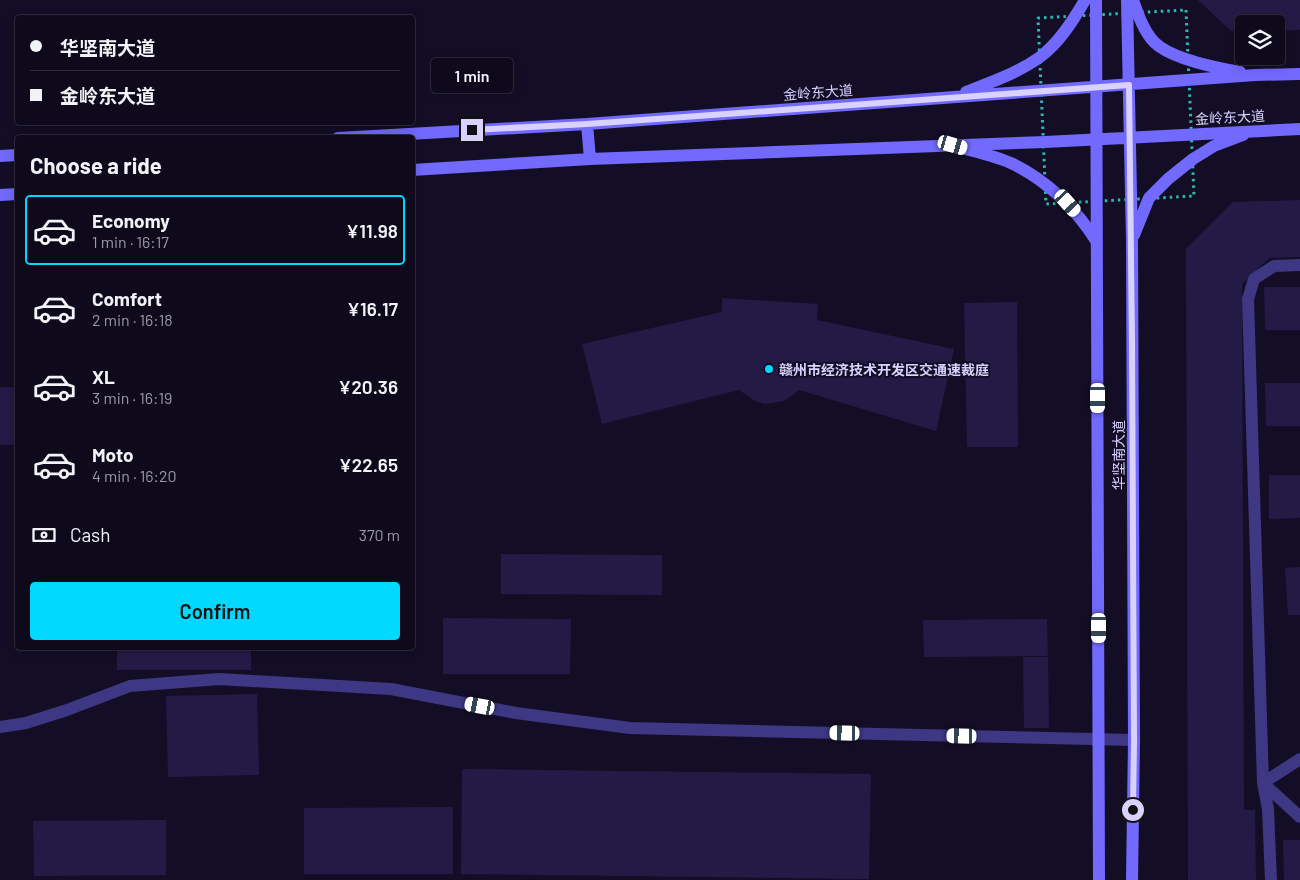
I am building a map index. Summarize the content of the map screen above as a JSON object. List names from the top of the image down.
{
  "streets": {
    "main road": ["金岭东大道", "华坚南大道"]
  },
  "crossings": [
    ["金岭东大道", "华坚南大道"]
  ],
  "places": ["赣州市经济技术开发区交通速裁庭"],
  "page": {
    "banner": ["华坚南大道", "金岭东大道"],
    "bubble": "1 min",
    "heading": "Choose a ride",
    "list": [
      {
        "name": "Economy",
        "note": "1 min · 16:17",
        "value": "¥11.98"
      },
      {
        "name": "Comfort",
        "note": "2 min · 16:18",
        "value": "¥16.17"
      },
      {
        "name": "XL",
        "note": "3 min · 16:19",
        "value": "¥20.36"
      },
      {
        "name": "Moto",
        "note": "4 min · 16:20",
        "value": "¥22.65"
      }
    ],
    "pay": ["Cash", "370 m"],
    "buttons": "Confirm"
  }
}
